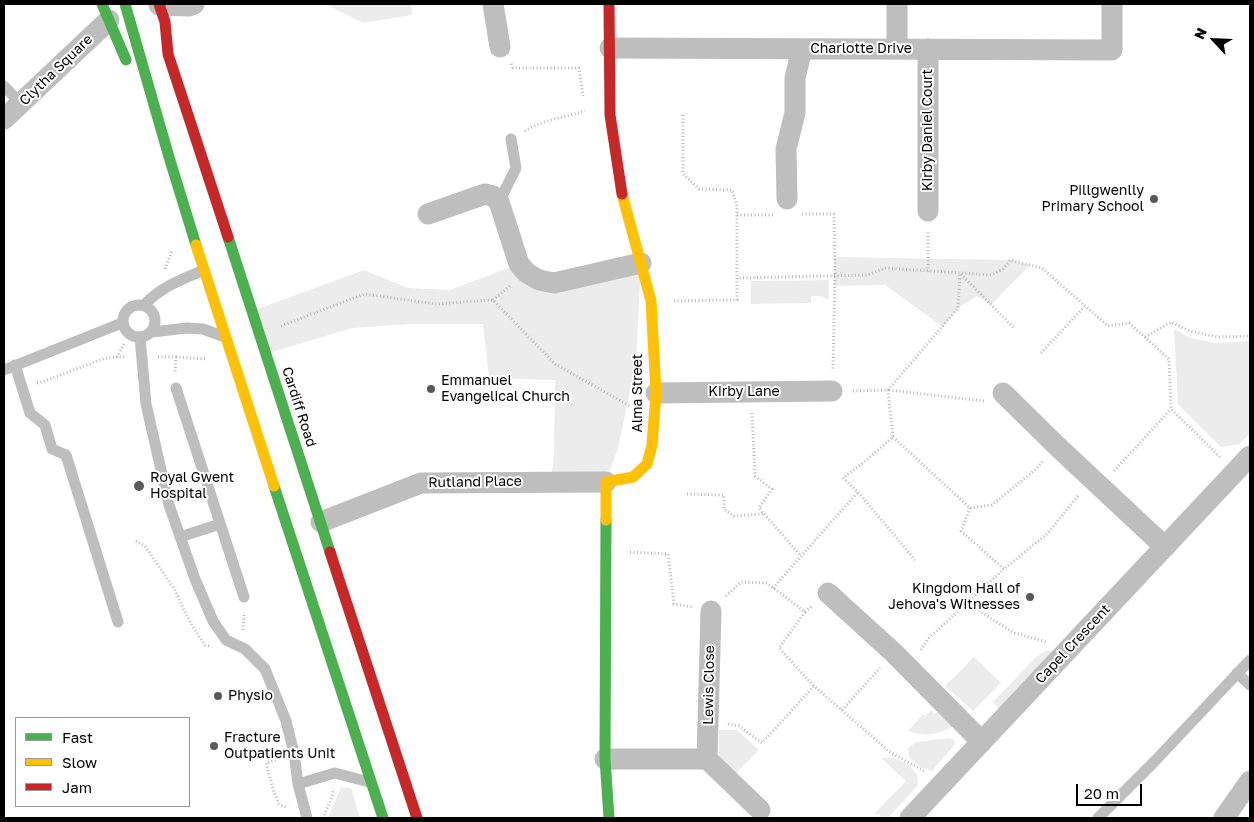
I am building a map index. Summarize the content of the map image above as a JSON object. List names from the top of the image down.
{
  "streets": {
    "street": [
      "Charlotte Drive",
      "Clytha Square",
      "Kirby Daniel Court",
      "Kirby Lane",
      "Alma Street",
      "Cardiff Road",
      "Rutland Place",
      "Capel Crescent",
      "Lewis Close"
    ]
  },
  "crossings": [
    ["Charlotte Drive", "Kirby Daniel Court"],
    ["Charlotte Drive", "Alma Street"],
    ["Kirby Lane", "Alma Street"],
    ["Alma Street", "Rutland Place"],
    ["Cardiff Road", "Rutland Place"]
  ],
  "places": [
    "Pillgwenlly Primary School",
    "Emmanuel Evangelical Church",
    "Royal Gwent Hospital",
    "Kingdom Hall of Jehova's Witnesses",
    "Physio",
    "Fracture Outpatients Unit"
  ],
  "legend": ["Fast", "Slow", "Jam"],
  "scale_bar": "20 m",
  "north": "top left"
}
